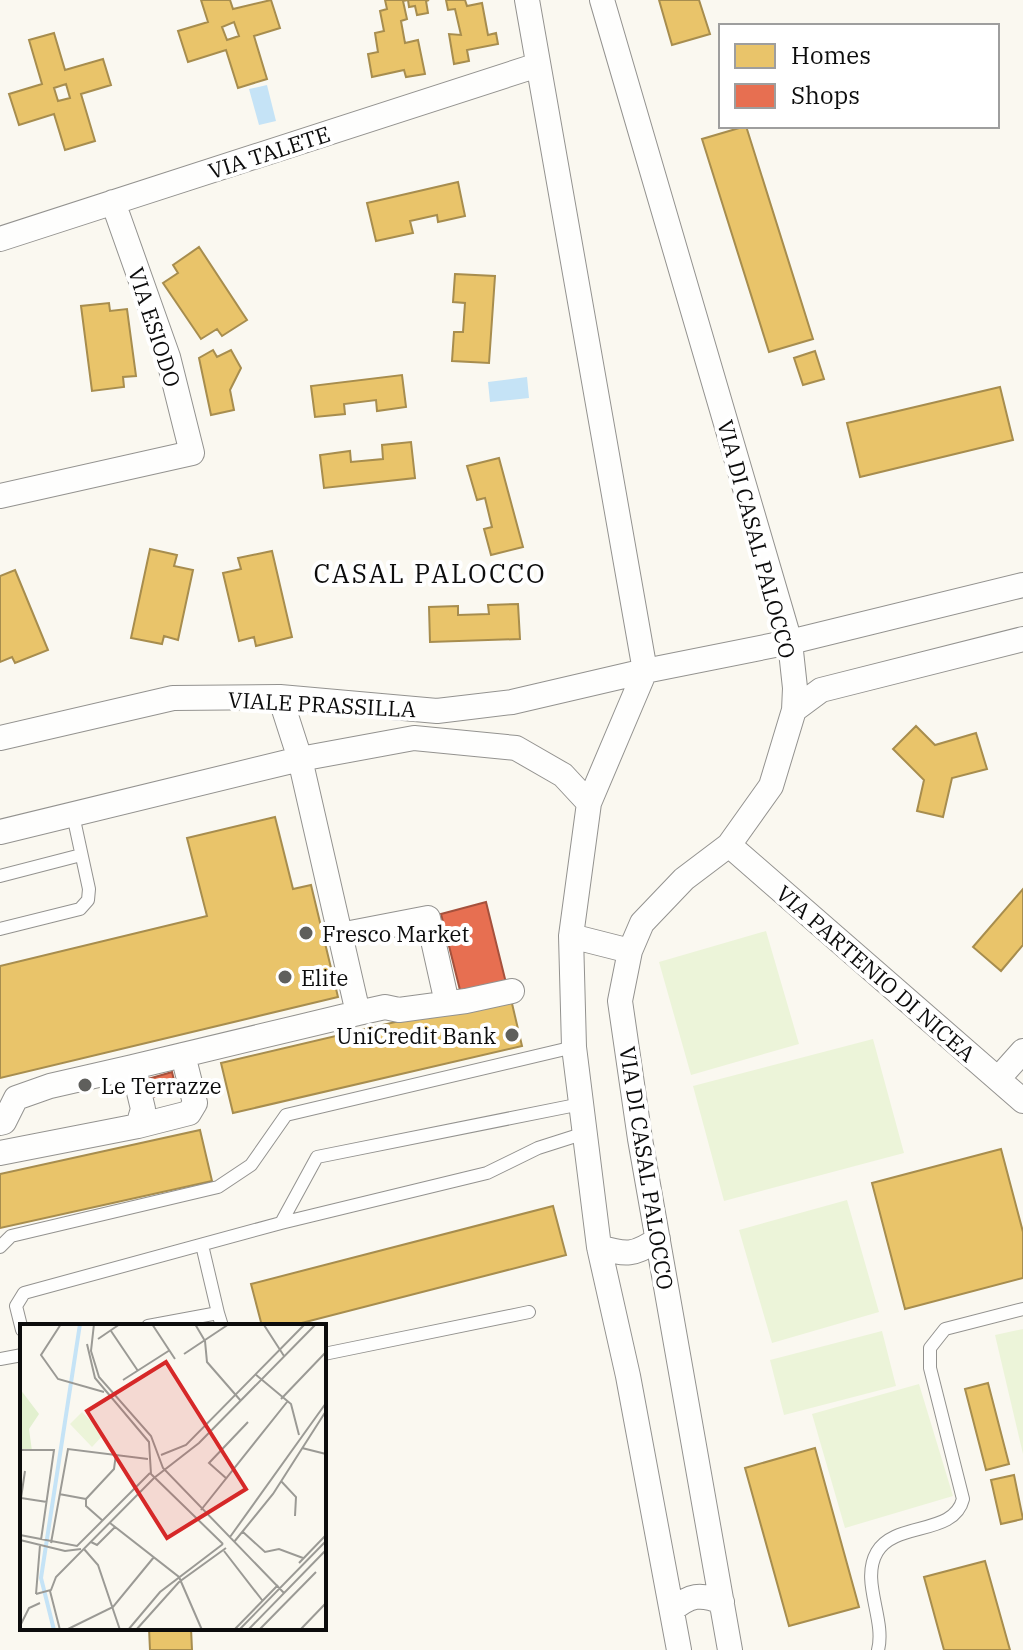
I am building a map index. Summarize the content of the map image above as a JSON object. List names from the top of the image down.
{
  "streets": {
    "street": [
      "VIA TALETE",
      "VIA ESIODO",
      "VIA DI CASAL PALOCCO",
      "VIALE PRASSILLA",
      "VIA PARTENIO DI NICEA"
    ]
  },
  "crossings": [
    ["VIA TALETE", "VIA ESIODO"],
    ["VIA DI CASAL PALOCCO", "VIALE PRASSILLA"],
    ["VIA DI CASAL PALOCCO", "VIA PARTENIO DI NICEA"]
  ],
  "districts": ["CASAL PALOCCO"],
  "places": [
    "Fresco Market",
    "Elite",
    "UniCredit Bank",
    "Le Terrazze"
  ],
  "legend": ["Homes", "Shops"]
}
